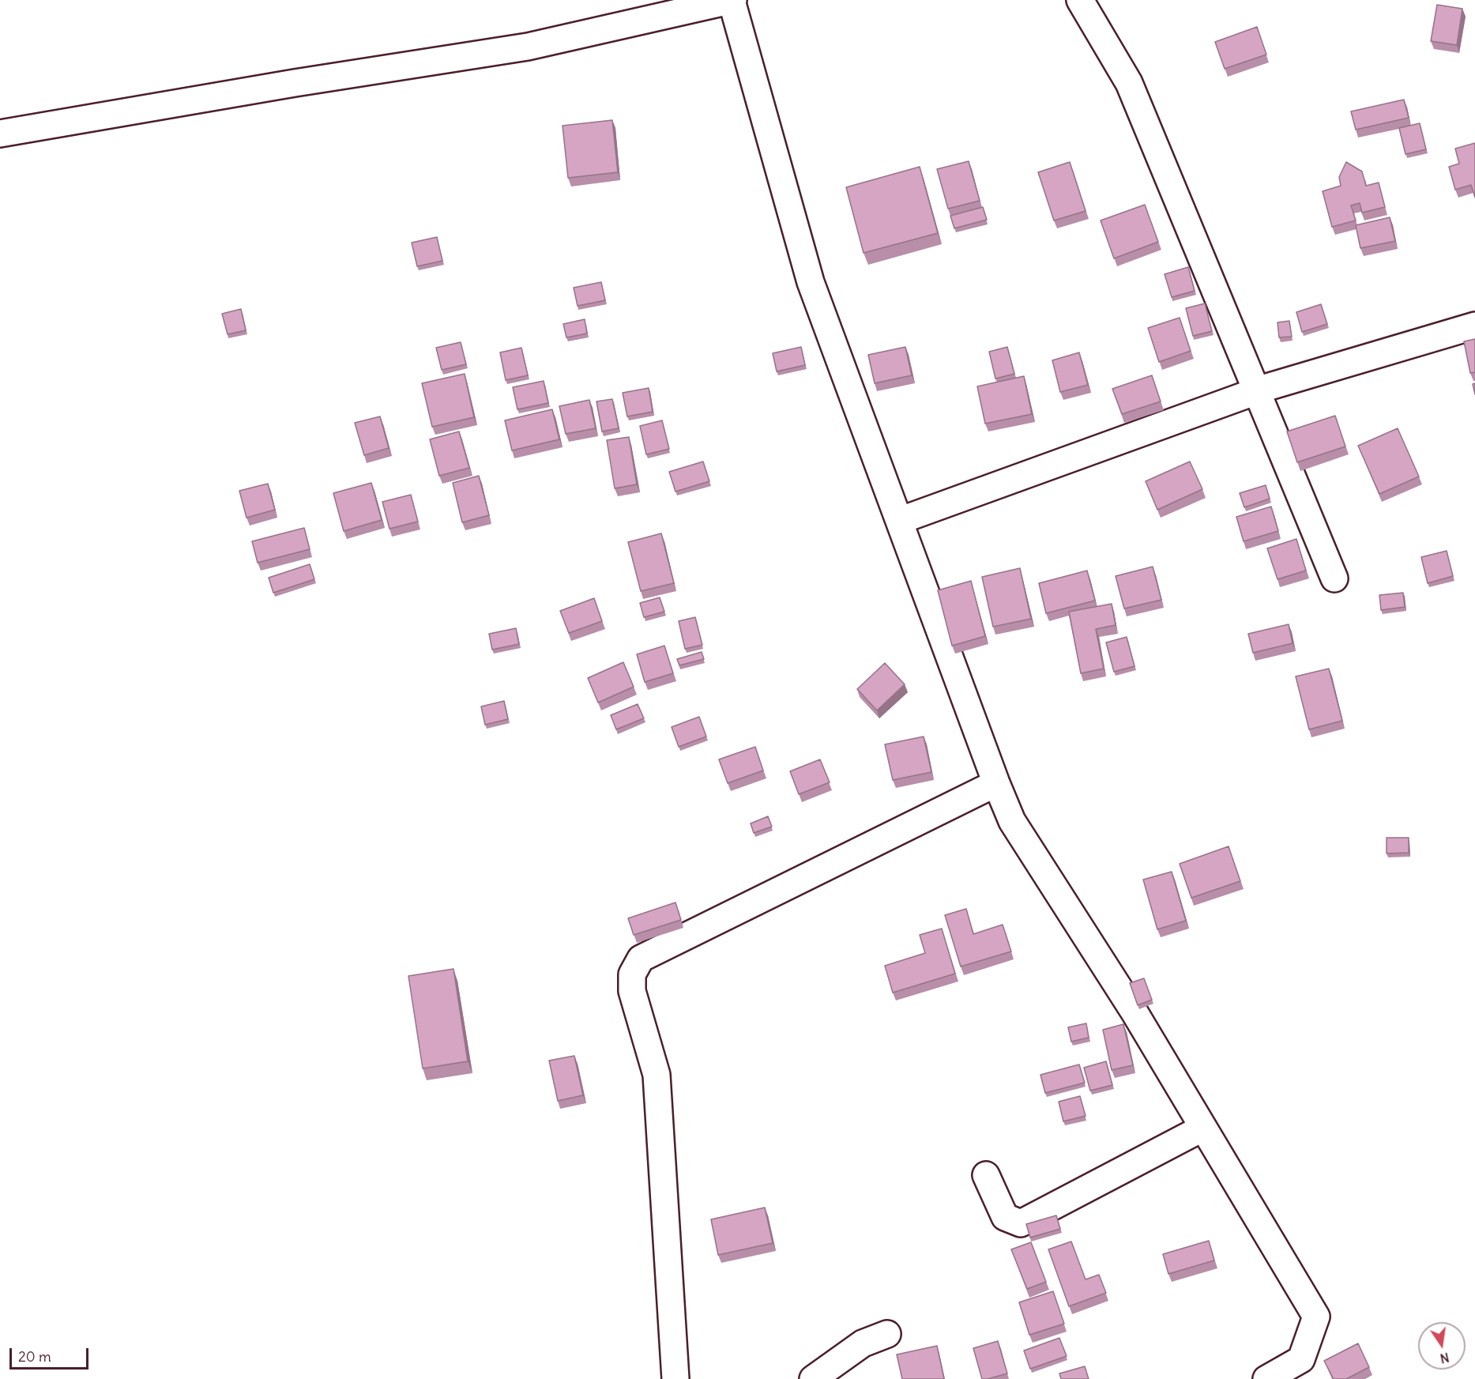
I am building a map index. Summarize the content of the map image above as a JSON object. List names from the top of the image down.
{
  "scale_bar": "20 m",
  "north": "bottom"
}
